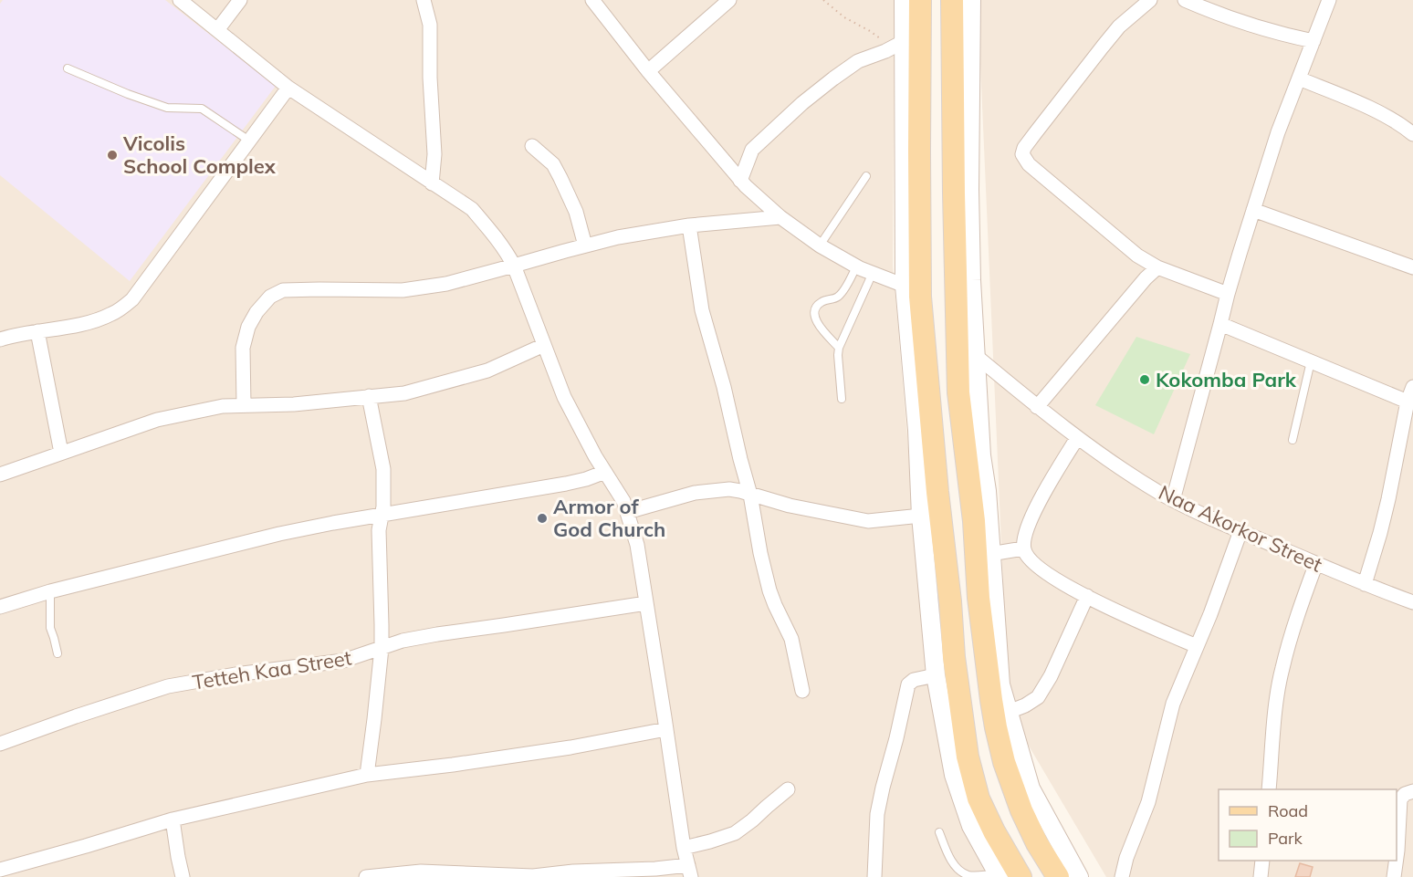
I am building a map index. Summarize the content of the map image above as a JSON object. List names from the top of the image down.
{
  "streets": {
    "street": ["Naa Akorkor Street", "Tetteh Kaa Street"]
  },
  "places": ["Vicolis School Complex", "Kokomba Park", "Armor of God Church"],
  "legend": ["Road", "Park"]
}
